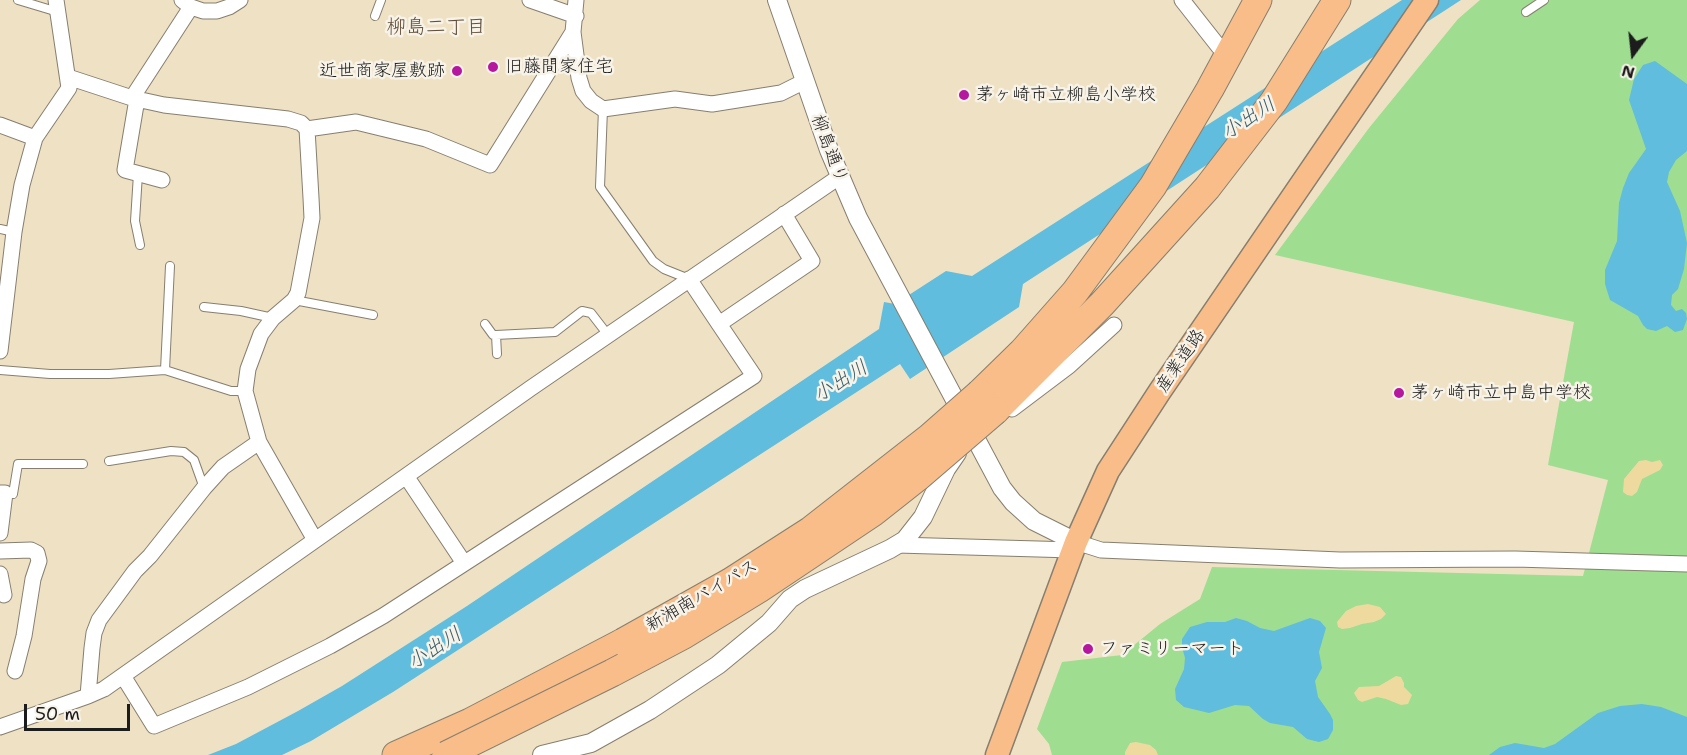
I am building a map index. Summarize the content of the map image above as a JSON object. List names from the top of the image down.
{
  "streets": {
    "highway": ["新湘南バイパス"],
    "main road": ["産業道路"],
    "street": ["柳島通り"]
  },
  "districts": ["柳島二丁目"],
  "water": ["小出川"],
  "places": [
    "旧藤間家住宅",
    "近世商家屋敷跡",
    "茅ヶ崎市立柳島小学校",
    "茅ヶ崎市立中島中学校",
    "ファミリーマート"
  ],
  "scale_bar": "50 m",
  "north": "bottom"
}
